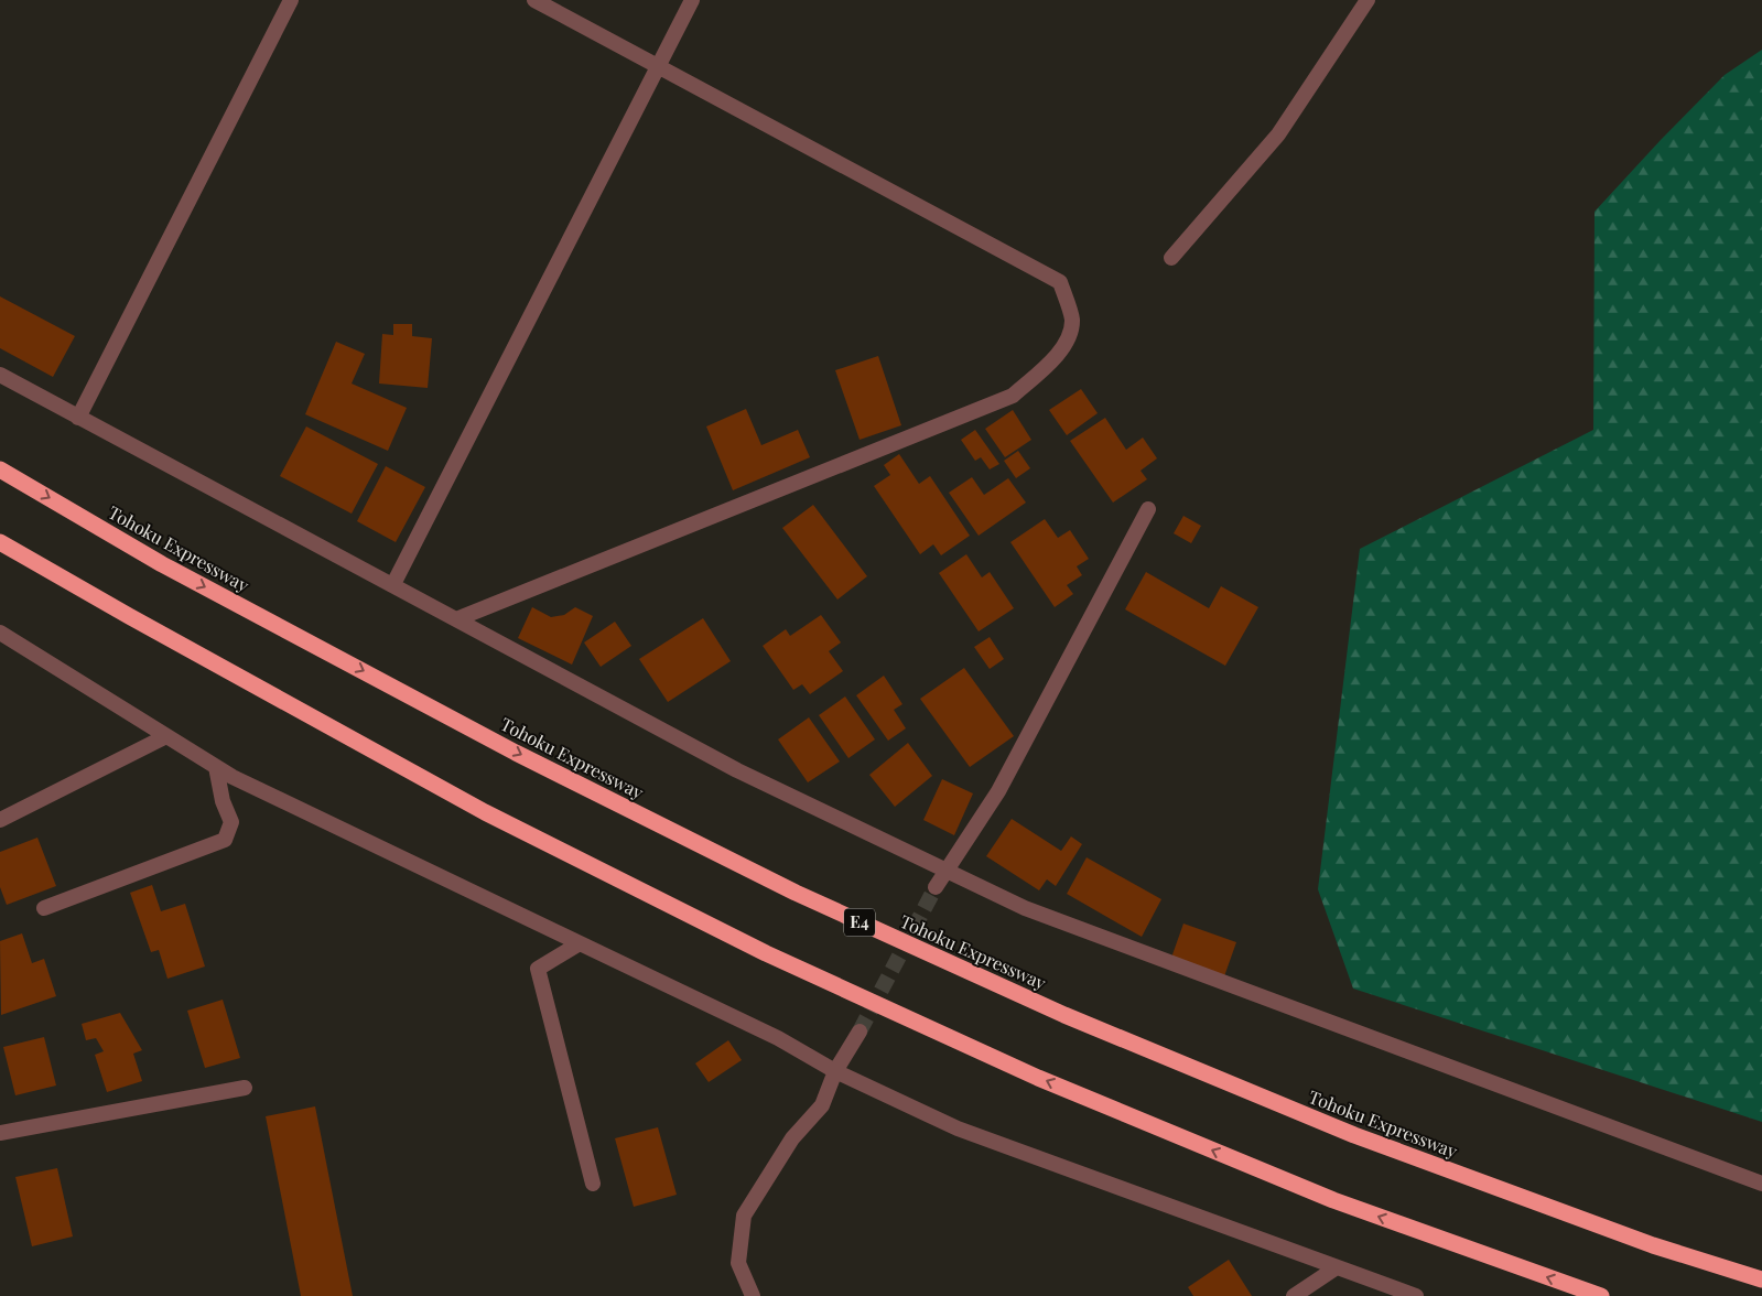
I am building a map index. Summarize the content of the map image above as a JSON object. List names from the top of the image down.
{
  "streets": {
    "highway": ["Tohoku Expressway", "E4"]
  }
}
